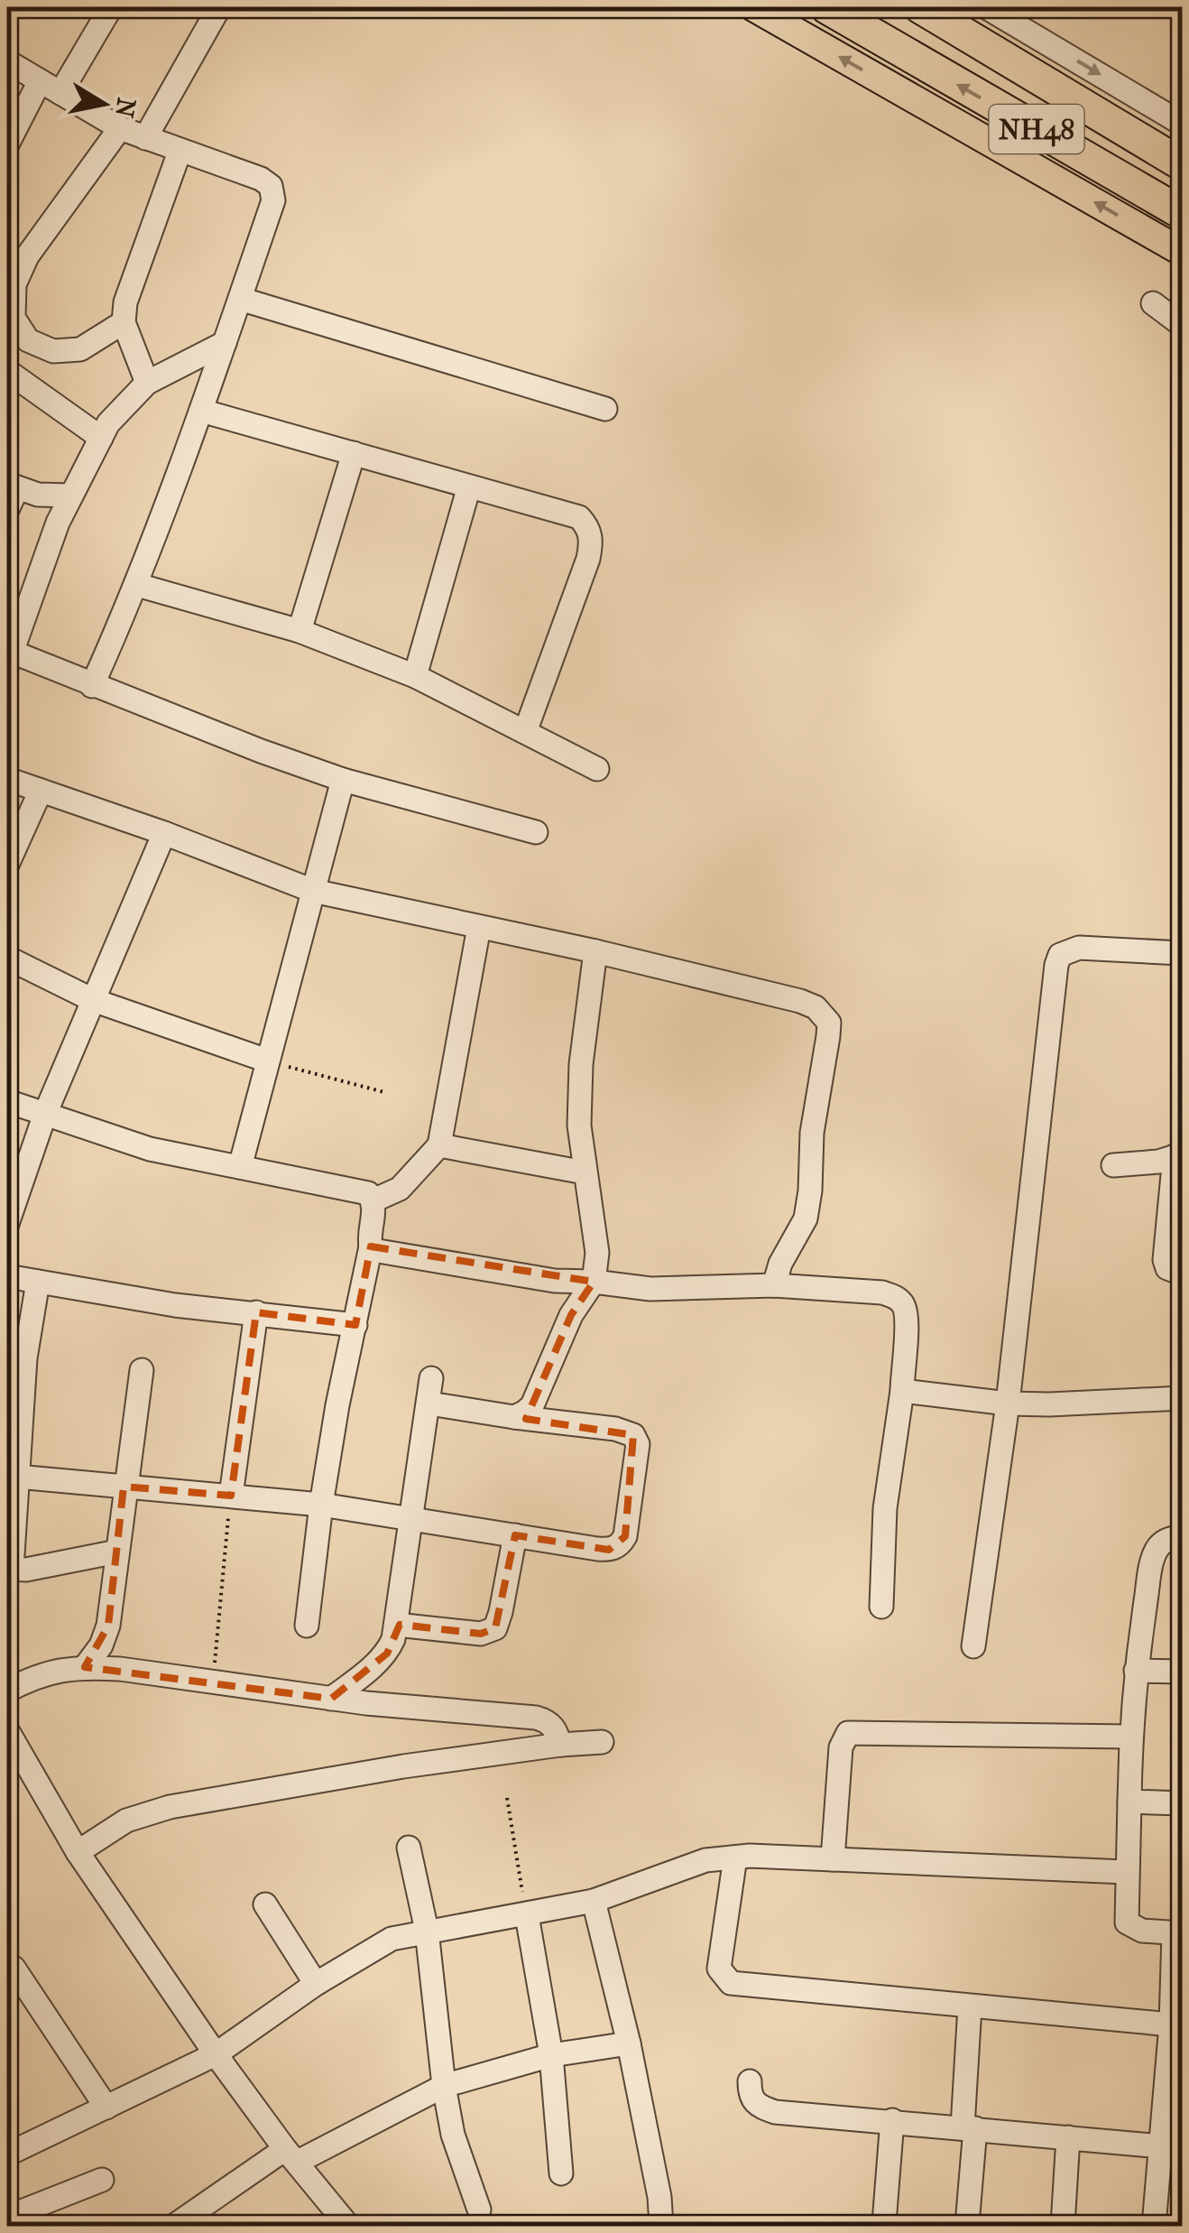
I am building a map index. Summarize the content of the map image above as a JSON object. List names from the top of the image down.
{
  "streets": {
    "highway": ["NH48"]
  },
  "north": "right"
}
